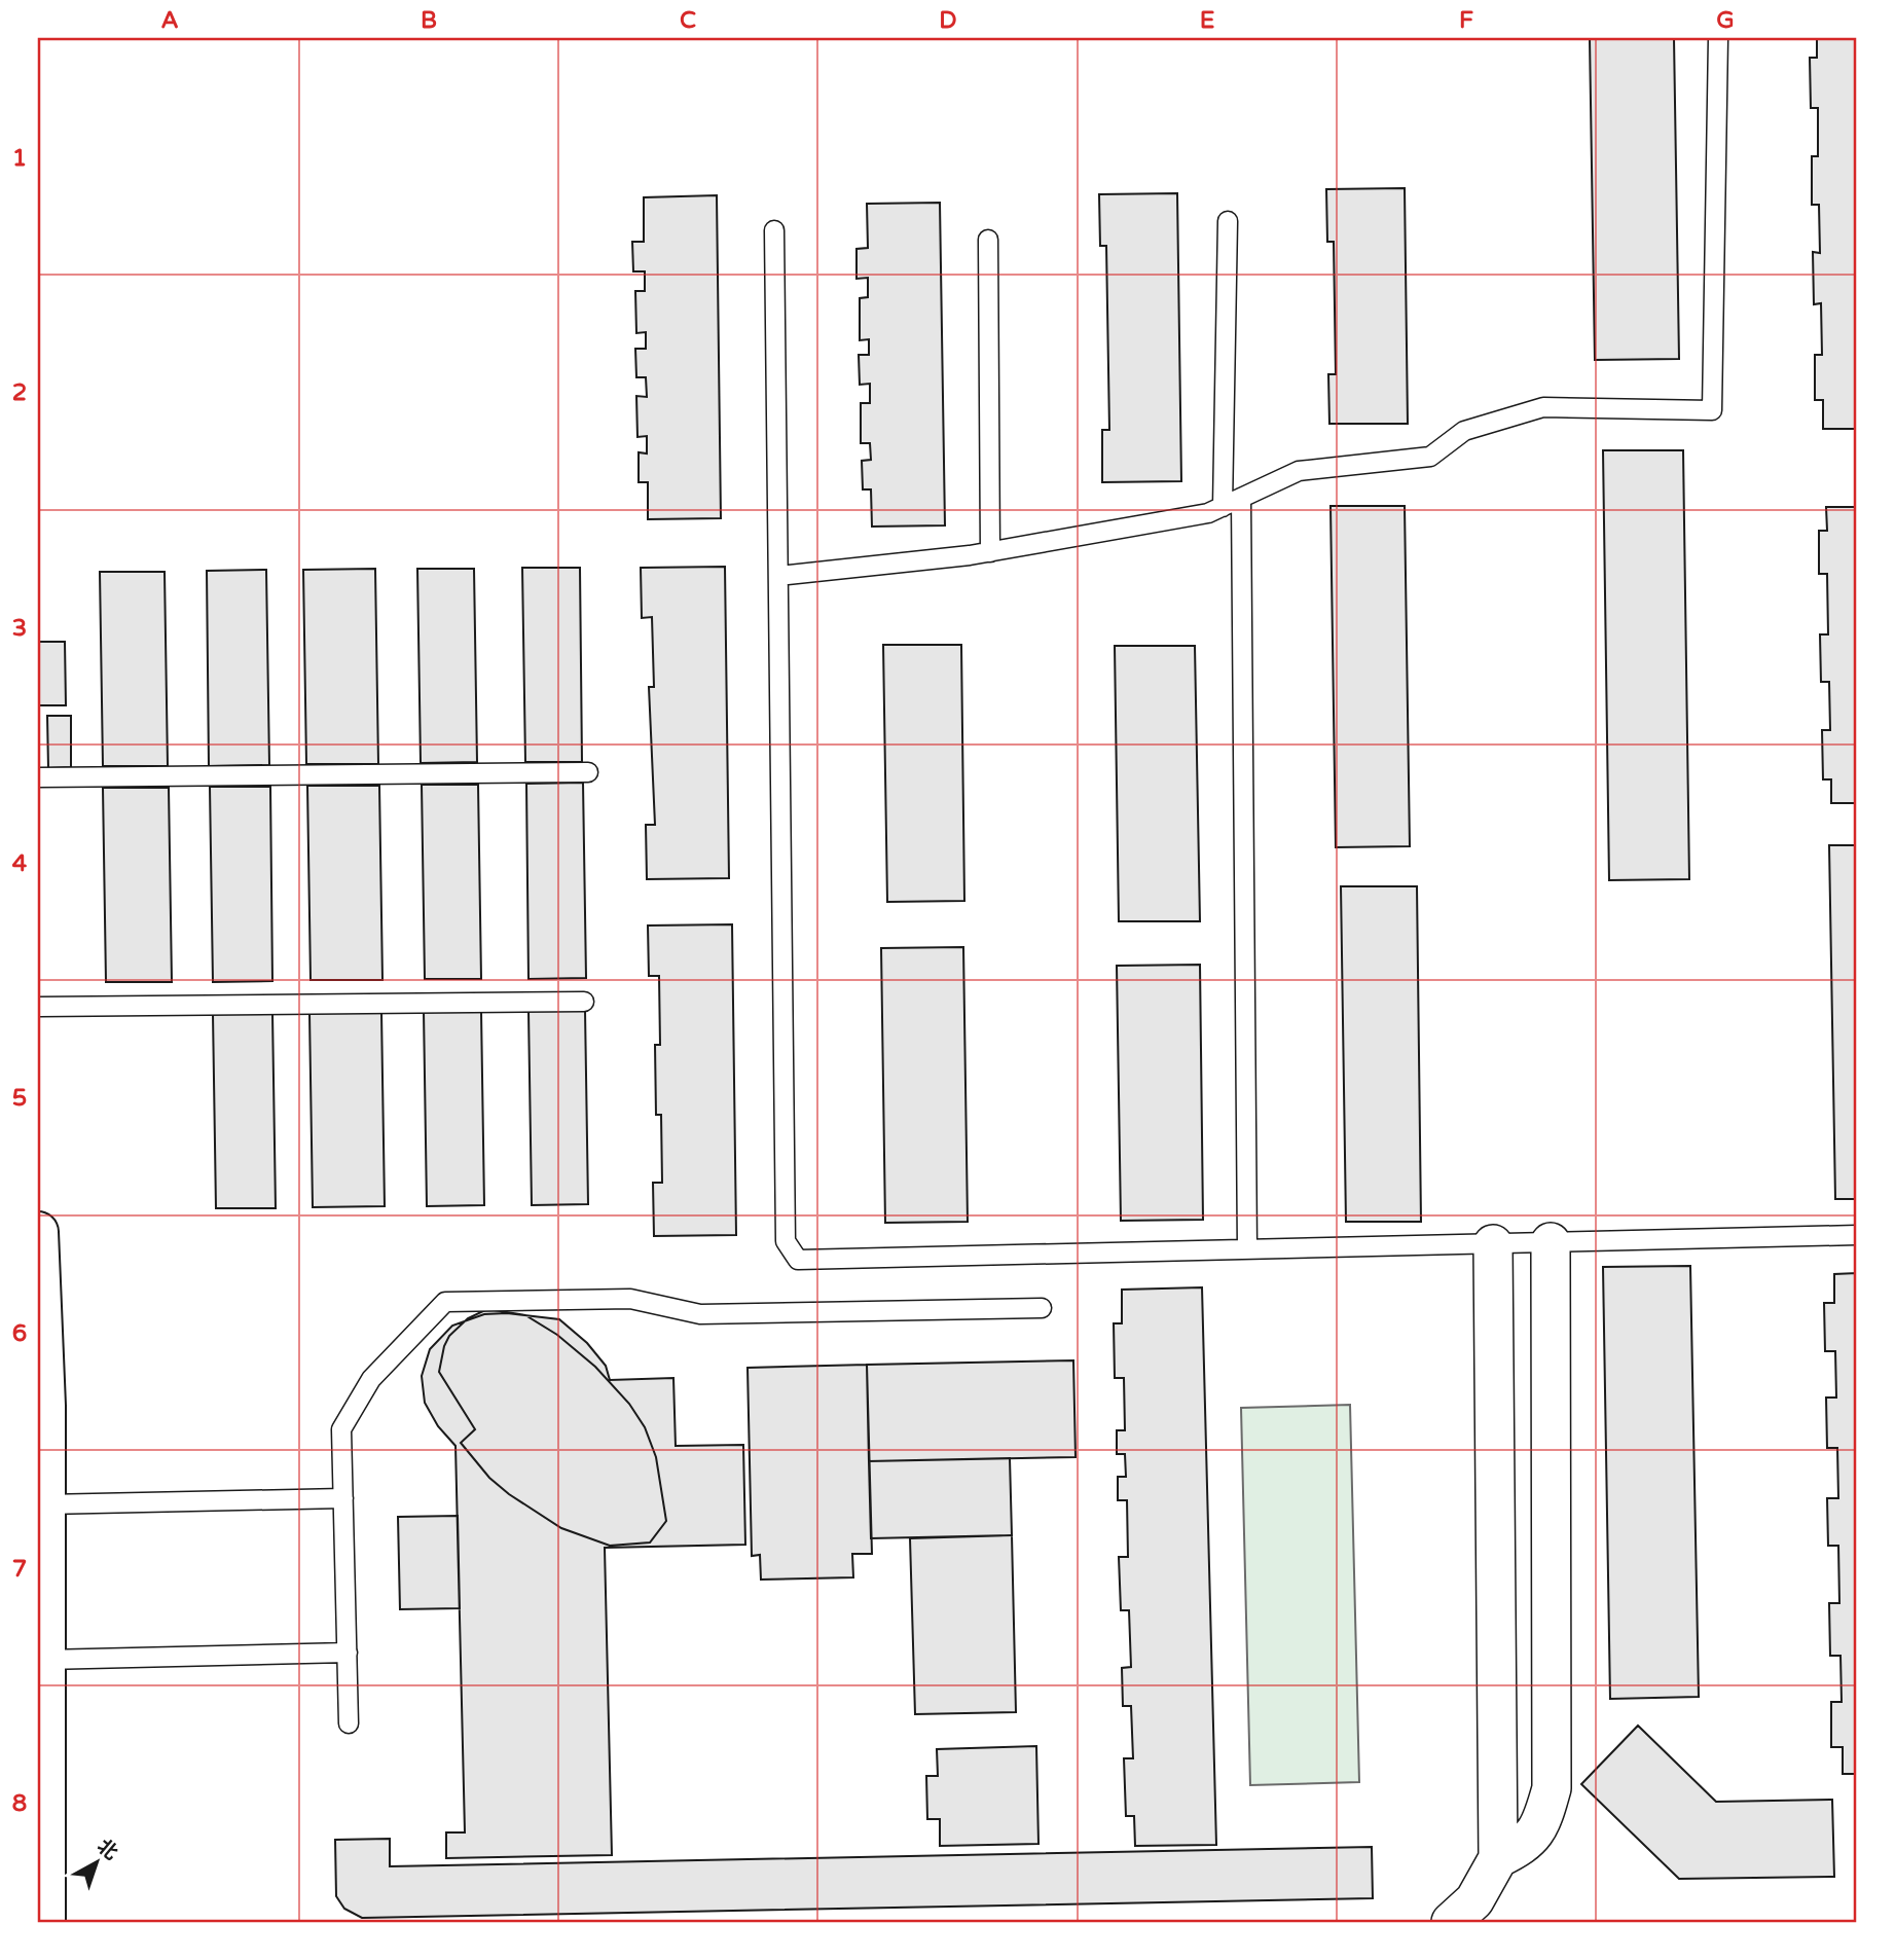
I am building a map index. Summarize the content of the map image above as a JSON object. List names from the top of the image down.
{
  "north": "top right",
  "grid": {
    "columns": [
      "A",
      "B",
      "C",
      "D",
      "E",
      "F",
      "G"
    ],
    "rows": [
      "1",
      "2",
      "3",
      "4",
      "5",
      "6",
      "7",
      "8"
    ]
  }
}
